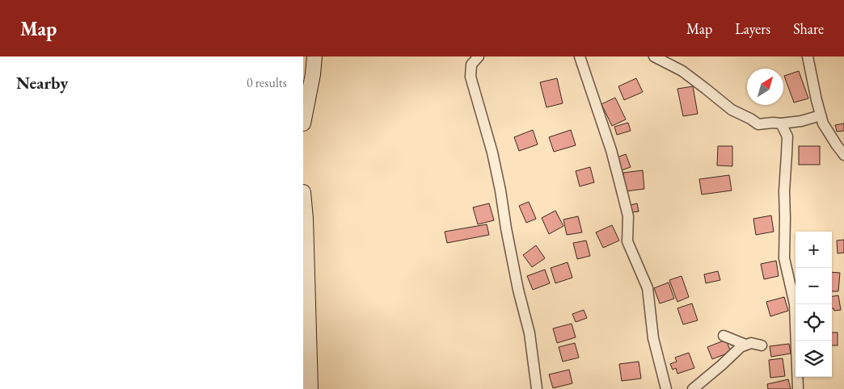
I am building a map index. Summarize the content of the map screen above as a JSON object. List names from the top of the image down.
{
  "north": "top right",
  "page": {
    "header": "Map",
    "nav": ["Map", "Layers", "Share"],
    "heading": ["Nearby", "0 results"],
    "map_buttons": ["+", "−"]
  }
}
